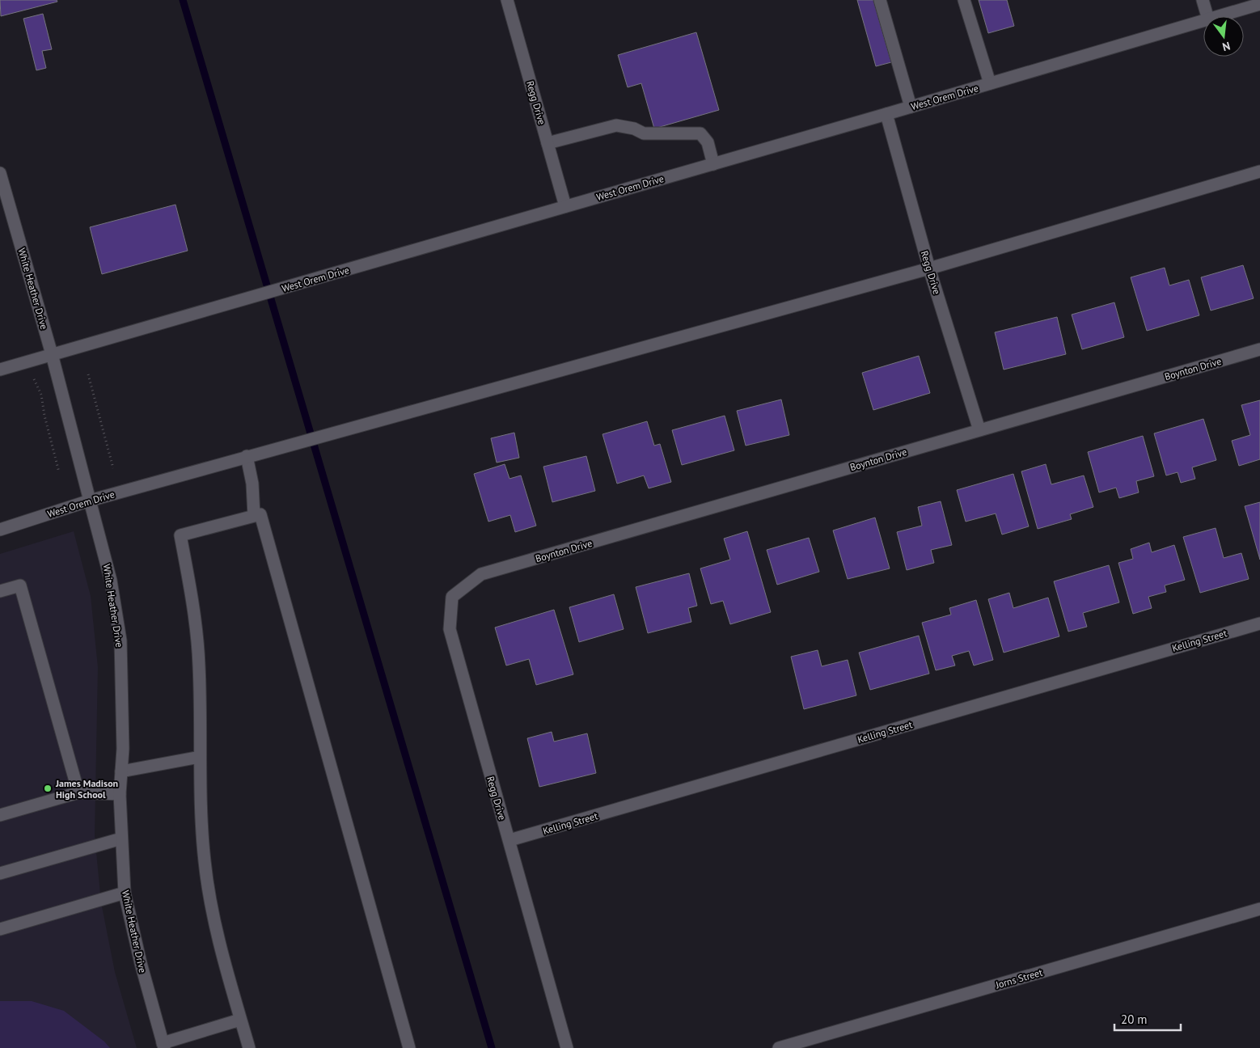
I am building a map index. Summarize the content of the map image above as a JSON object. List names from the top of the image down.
{
  "streets": {
    "street": [
      "West Orem Drive",
      "Regg Drive",
      "White Heather Drive",
      "Boynton Drive",
      "Kelling Street",
      "Jorns Street"
    ]
  },
  "crossings": [
    ["West Orem Drive", "Regg Drive"],
    ["West Orem Drive", "White Heather Drive"],
    ["Regg Drive", "Boynton Drive"],
    ["Regg Drive", "Kelling Street"]
  ],
  "places": ["James Madison High School"],
  "scale_bar": "20 m",
  "north": "bottom"
}
